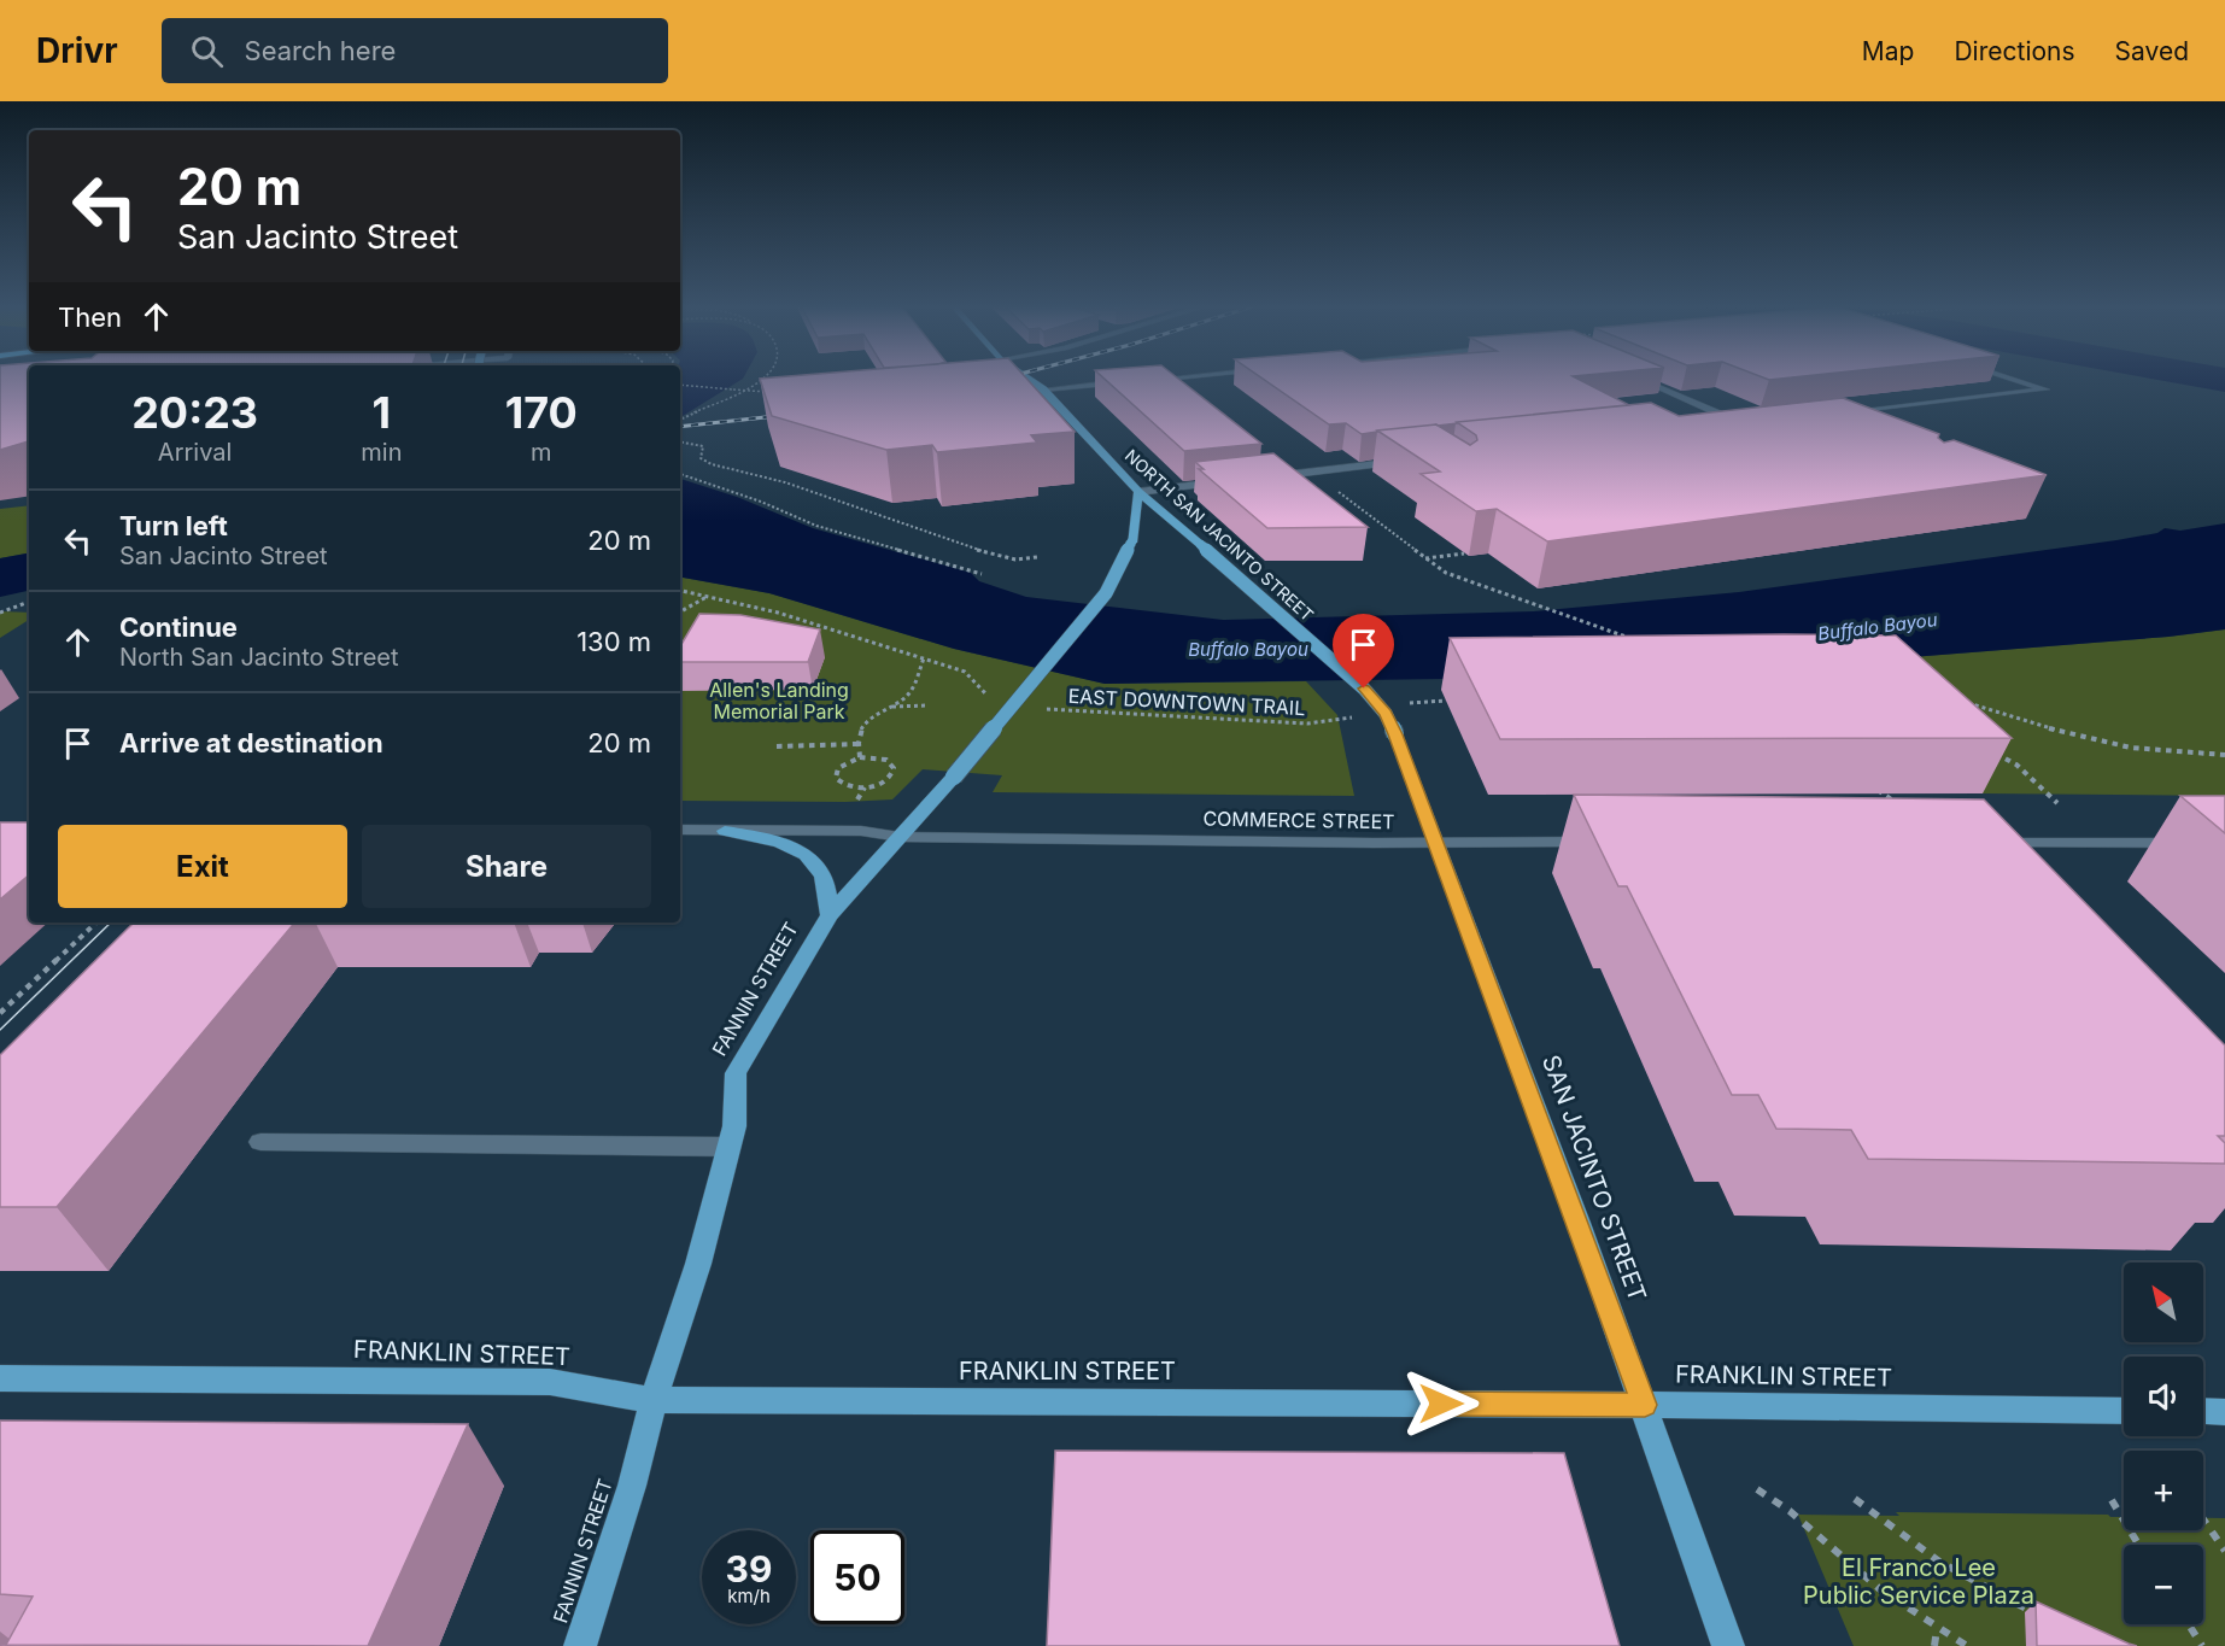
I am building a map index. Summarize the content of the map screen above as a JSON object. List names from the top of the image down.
{
  "streets": {
    "main road": [
      "NORTH SAN JACINTO STREET",
      "FANNIN STREET",
      "SAN JACINTO STREET",
      "FRANKLIN STREET"
    ],
    "street": ["COMMERCE STREET"],
    "path": ["EAST DOWNTOWN TRAIL"]
  },
  "crossings": [
    ["NORTH SAN JACINTO STREET", "FANNIN STREET"],
    ["NORTH SAN JACINTO STREET", "SAN JACINTO STREET"],
    ["COMMERCE STREET", "FANNIN STREET"],
    ["COMMERCE STREET", "SAN JACINTO STREET"],
    ["FANNIN STREET", "FRANKLIN STREET"],
    ["SAN JACINTO STREET", "FRANKLIN STREET"]
  ],
  "water": ["Buffalo Bayou"],
  "parks": ["Allen's Landing Memorial Park", "El Franco Lee Public Service Plaza"],
  "north": "top left",
  "page": {
    "header": "Drivr",
    "search": "Search here",
    "nav": ["Map", "Directions", "Saved"],
    "turn": ["20 m", "San Jacinto Street"],
    "then": "Then",
    "eta": [
      "20:23",
      "Arrival",
      "1",
      "min",
      "170",
      "m"
    ],
    "list": [
      {
        "name": "Turn left",
        "note": "San Jacinto Street",
        "value": "20 m"
      },
      {
        "name": "Continue",
        "note": "North San Jacinto Street",
        "value": "130 m"
      },
      {
        "name": "Arrive at destination",
        "value": "20 m"
      }
    ],
    "buttons": ["Exit", "Share"],
    "map_buttons": ["+", "−"],
    "speed": "39 km/h",
    "limit": "50"
  }
}
